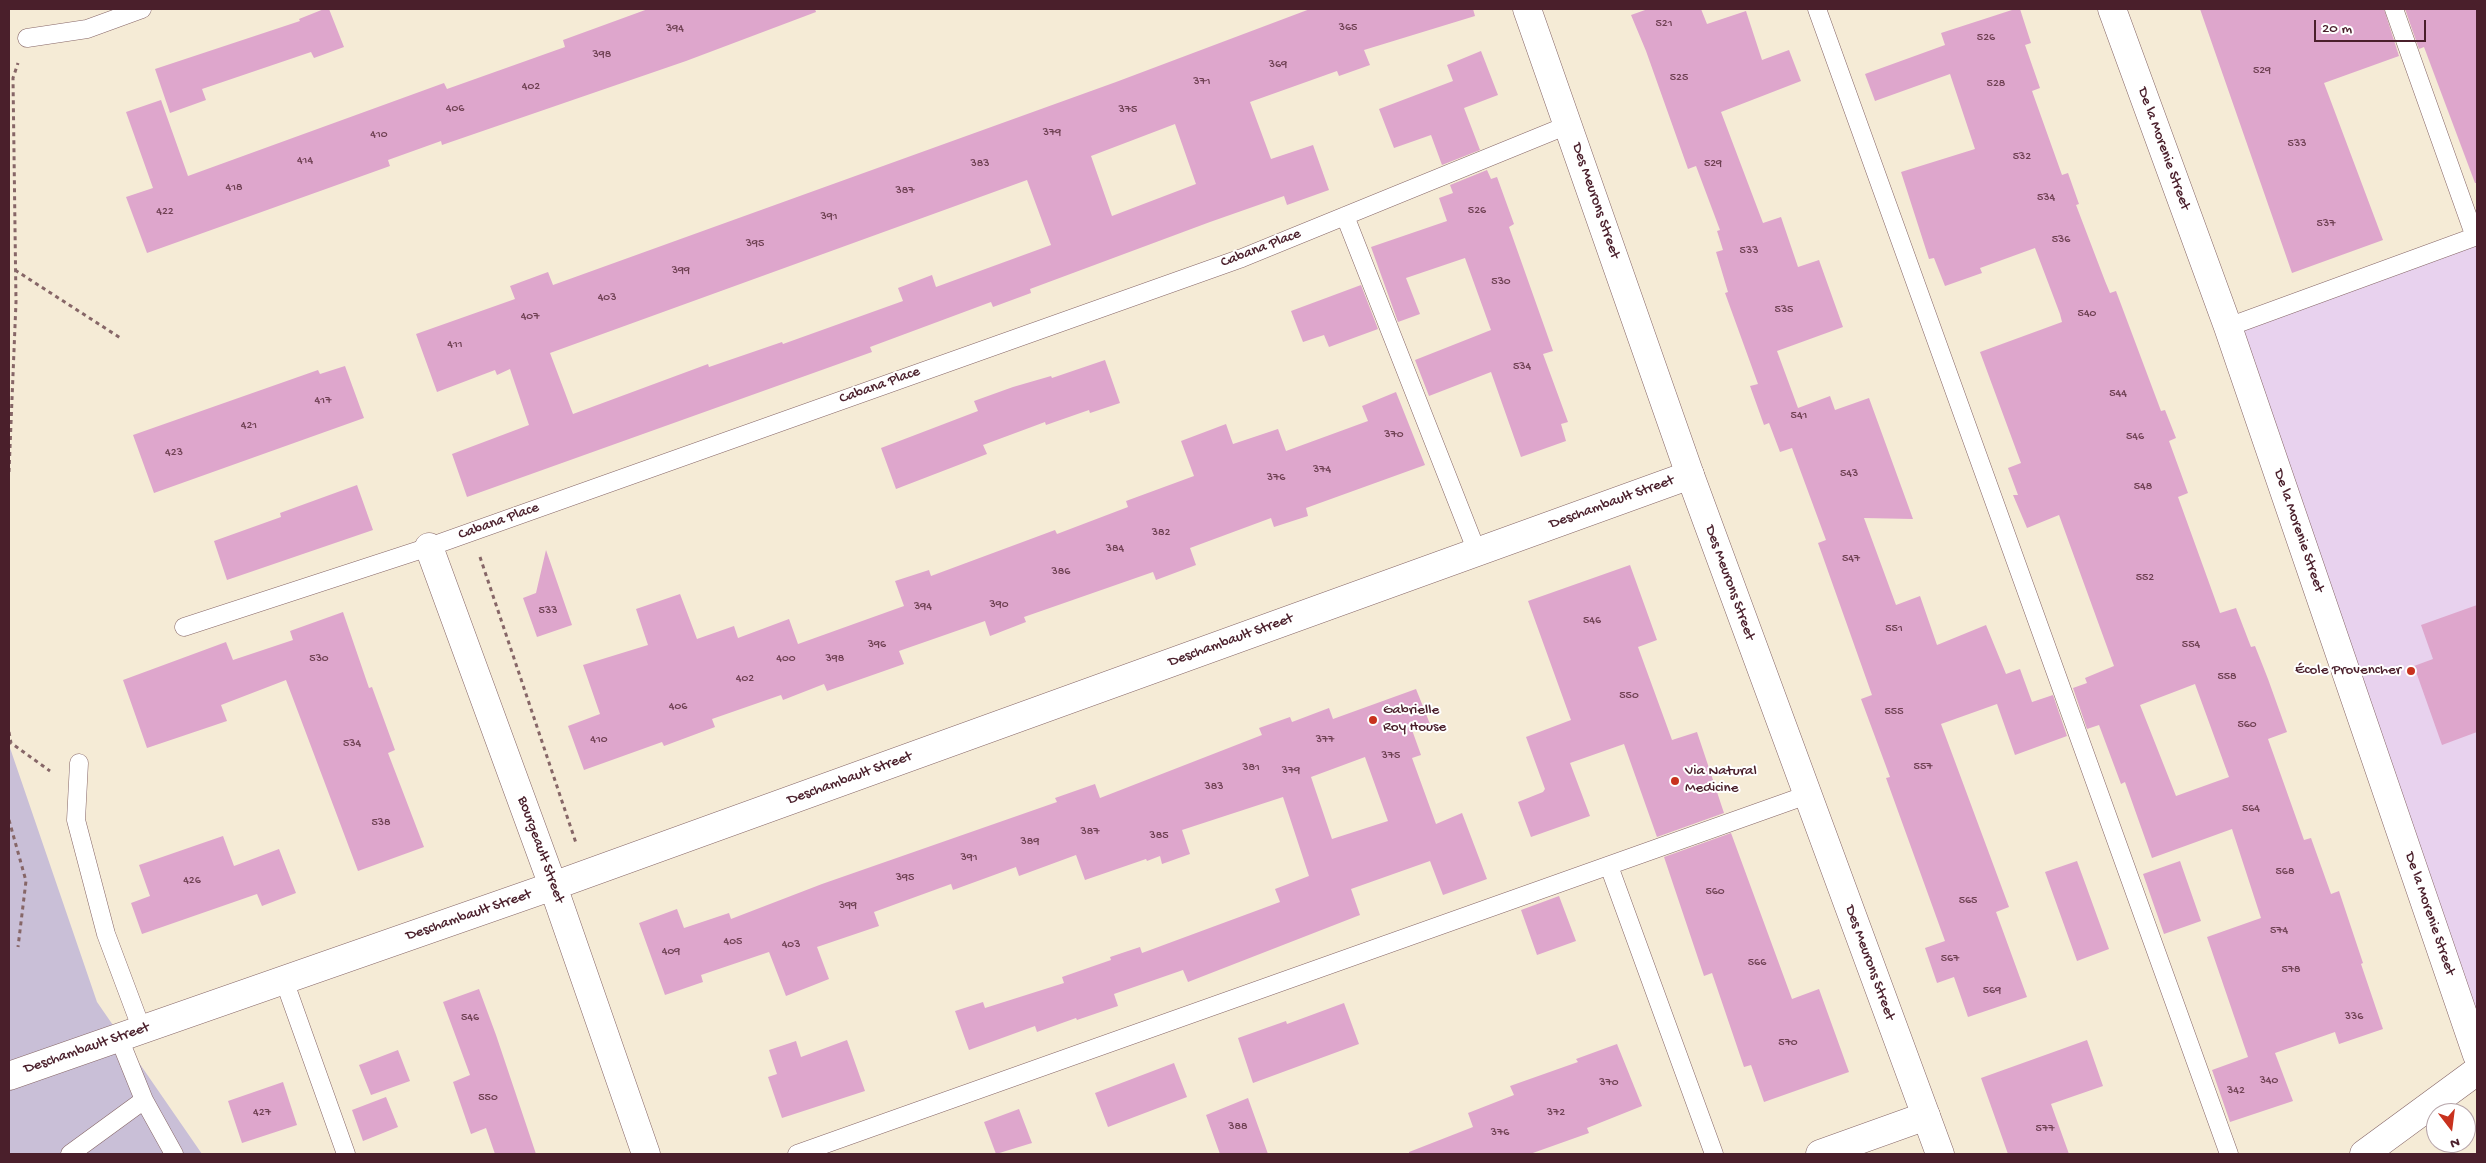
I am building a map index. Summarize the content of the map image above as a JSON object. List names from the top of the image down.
{
  "streets": {
    "street": [
      "De la Morenie Street",
      "Des Meurons Street",
      "Deschambault Street",
      "Bourgeault Street"
    ],
    "lane": ["Cabana Place"]
  },
  "crossings": [
    ["Des Meurons Street", "Cabana Place"],
    ["Des Meurons Street", "Deschambault Street"],
    ["Cabana Place", "Bourgeault Street"],
    ["Deschambault Street", "Bourgeault Street"]
  ],
  "places": ["École Provencher", "Gabrielle Roy House", "Via Natural Medicine"],
  "house_numbers": [
    "521",
    "365",
    "394",
    "526",
    "398",
    "369",
    "529",
    "525",
    "371",
    "528",
    "402",
    "406",
    "375",
    "379",
    "410",
    "533",
    "532",
    "414",
    "383",
    "529",
    "418",
    "387",
    "534",
    "526",
    "422",
    "391",
    "537",
    "536",
    "395",
    "533",
    "399",
    "530",
    "403",
    "535",
    "540",
    "407",
    "411",
    "534",
    "544",
    "417",
    "541",
    "421",
    "370",
    "546",
    "423",
    "374",
    "543",
    "376",
    "548",
    "382",
    "384",
    "547",
    "386",
    "552",
    "390",
    "394",
    "533",
    "546",
    "551",
    "396",
    "554",
    "530",
    "400",
    "398",
    "558",
    "402",
    "550",
    "406",
    "555",
    "560",
    "410",
    "377",
    "534",
    "375",
    "557",
    "381",
    "379",
    "383",
    "564",
    "538",
    "387",
    "385",
    "389",
    "391",
    "568",
    "395",
    "426",
    "560",
    "565",
    "399",
    "574",
    "405",
    "403",
    "409",
    "567",
    "566",
    "578",
    "569",
    "336",
    "546",
    "570",
    "340",
    "370",
    "342",
    "550",
    "427",
    "372",
    "388",
    "577",
    "376"
  ],
  "scale_bar": "20 m",
  "north": "bottom"
}
